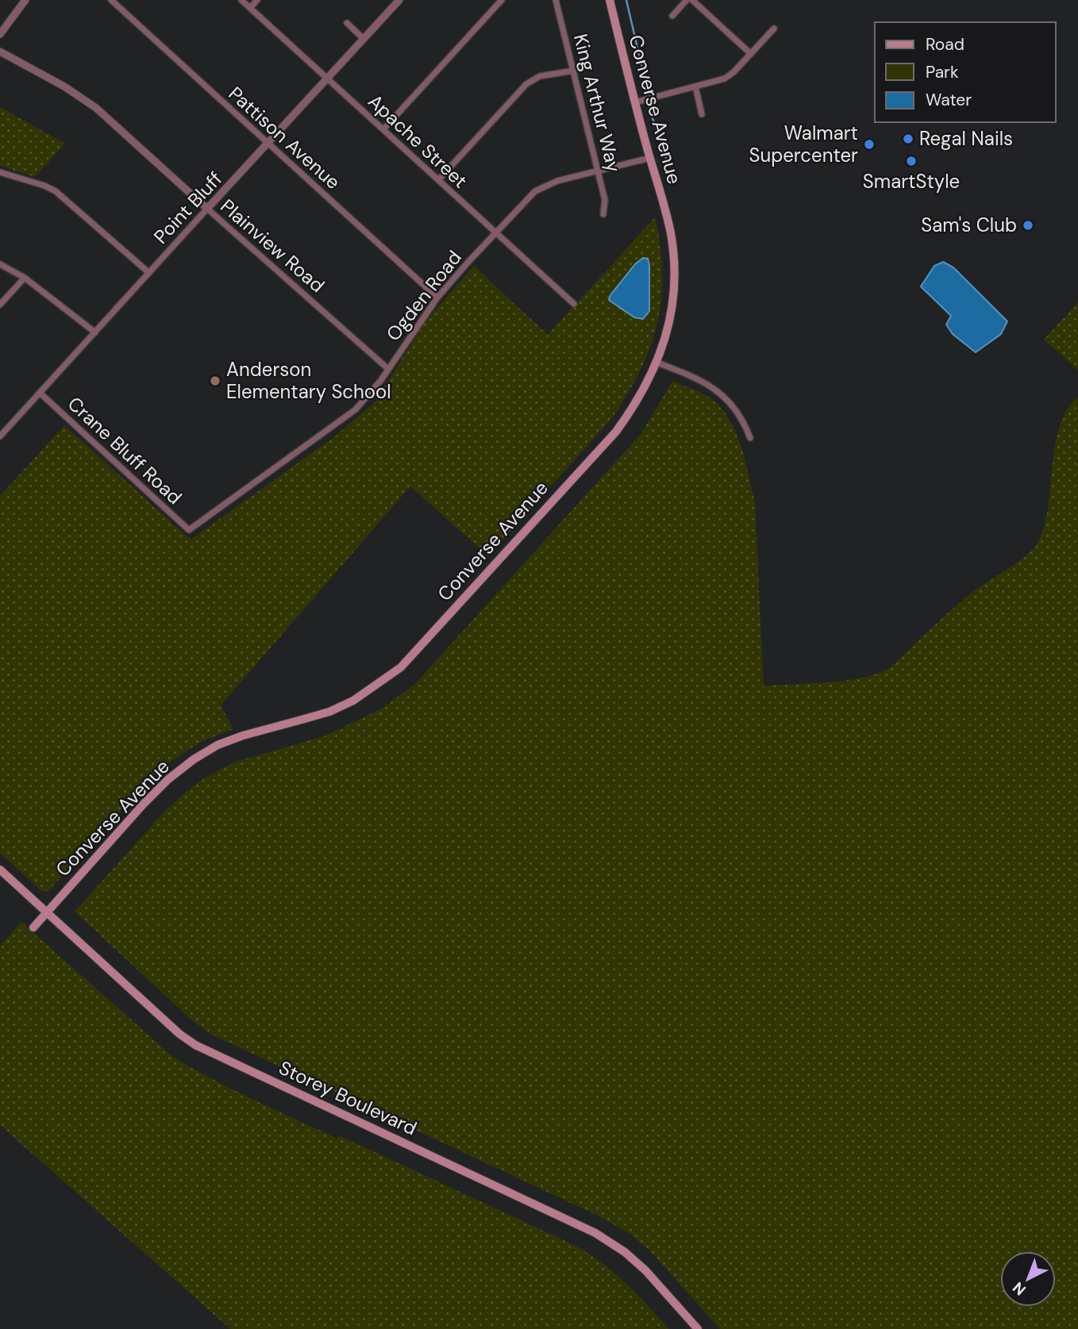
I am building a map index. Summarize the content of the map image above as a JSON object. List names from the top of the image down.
{
  "streets": {
    "main road": ["Converse Avenue", "Storey Boulevard"],
    "street": [
      "King Arthur Way",
      "Pattison Avenue",
      "Apache Street",
      "Point Bluff",
      "Plainview Road",
      "Ogden Road",
      "Crane Bluff Road"
    ]
  },
  "crossings": [
    ["King Arthur Way", "Ogden Road"],
    ["Converse Avenue", "Ogden Road"],
    ["Converse Avenue", "Storey Boulevard"],
    ["Pattison Avenue", "Point Bluff"],
    ["Pattison Avenue", "Ogden Road"],
    ["Apache Street", "Point Bluff"],
    ["Apache Street", "Ogden Road"],
    ["Point Bluff", "Plainview Road"],
    ["Point Bluff", "Crane Bluff Road"],
    ["Plainview Road", "Ogden Road"],
    ["Ogden Road", "Crane Bluff Road"]
  ],
  "places": [
    "Regal Nails",
    "Walmart Supercenter",
    "SmartStyle",
    "Sam's Club",
    "Anderson Elementary School"
  ],
  "legend": ["Road", "Park", "Water"],
  "north": "bottom left"
}
